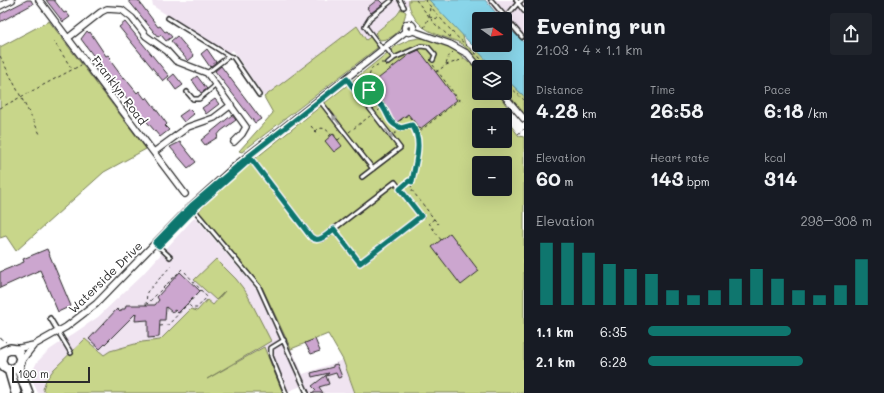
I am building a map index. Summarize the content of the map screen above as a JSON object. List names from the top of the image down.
{
  "streets": {
    "street": ["Franklyn Road", "Waterside Drive"]
  },
  "scale_bar": "100 m",
  "north": "right",
  "page": {
    "heading": ["Evening run", "21:03 · 4 × 1.1 km"],
    "map_buttons": ["+", "−"],
    "stats": [
      ["Distance", "4.28 km"],
      ["Time", "26:58"],
      ["Pace", "6:18 /km"],
      ["Elevation", "60 m"],
      ["Heart rate", "143 bpm"],
      ["kcal", "314"]
    ],
    "chart": ["Elevation", "298–308 m"],
    "list": [
      {
        "name": "1.1 km",
        "note": "6:35"
      },
      {
        "name": "2.1 km",
        "note": "6:28"
      }
    ],
    "scale": "100 m"
  }
}
